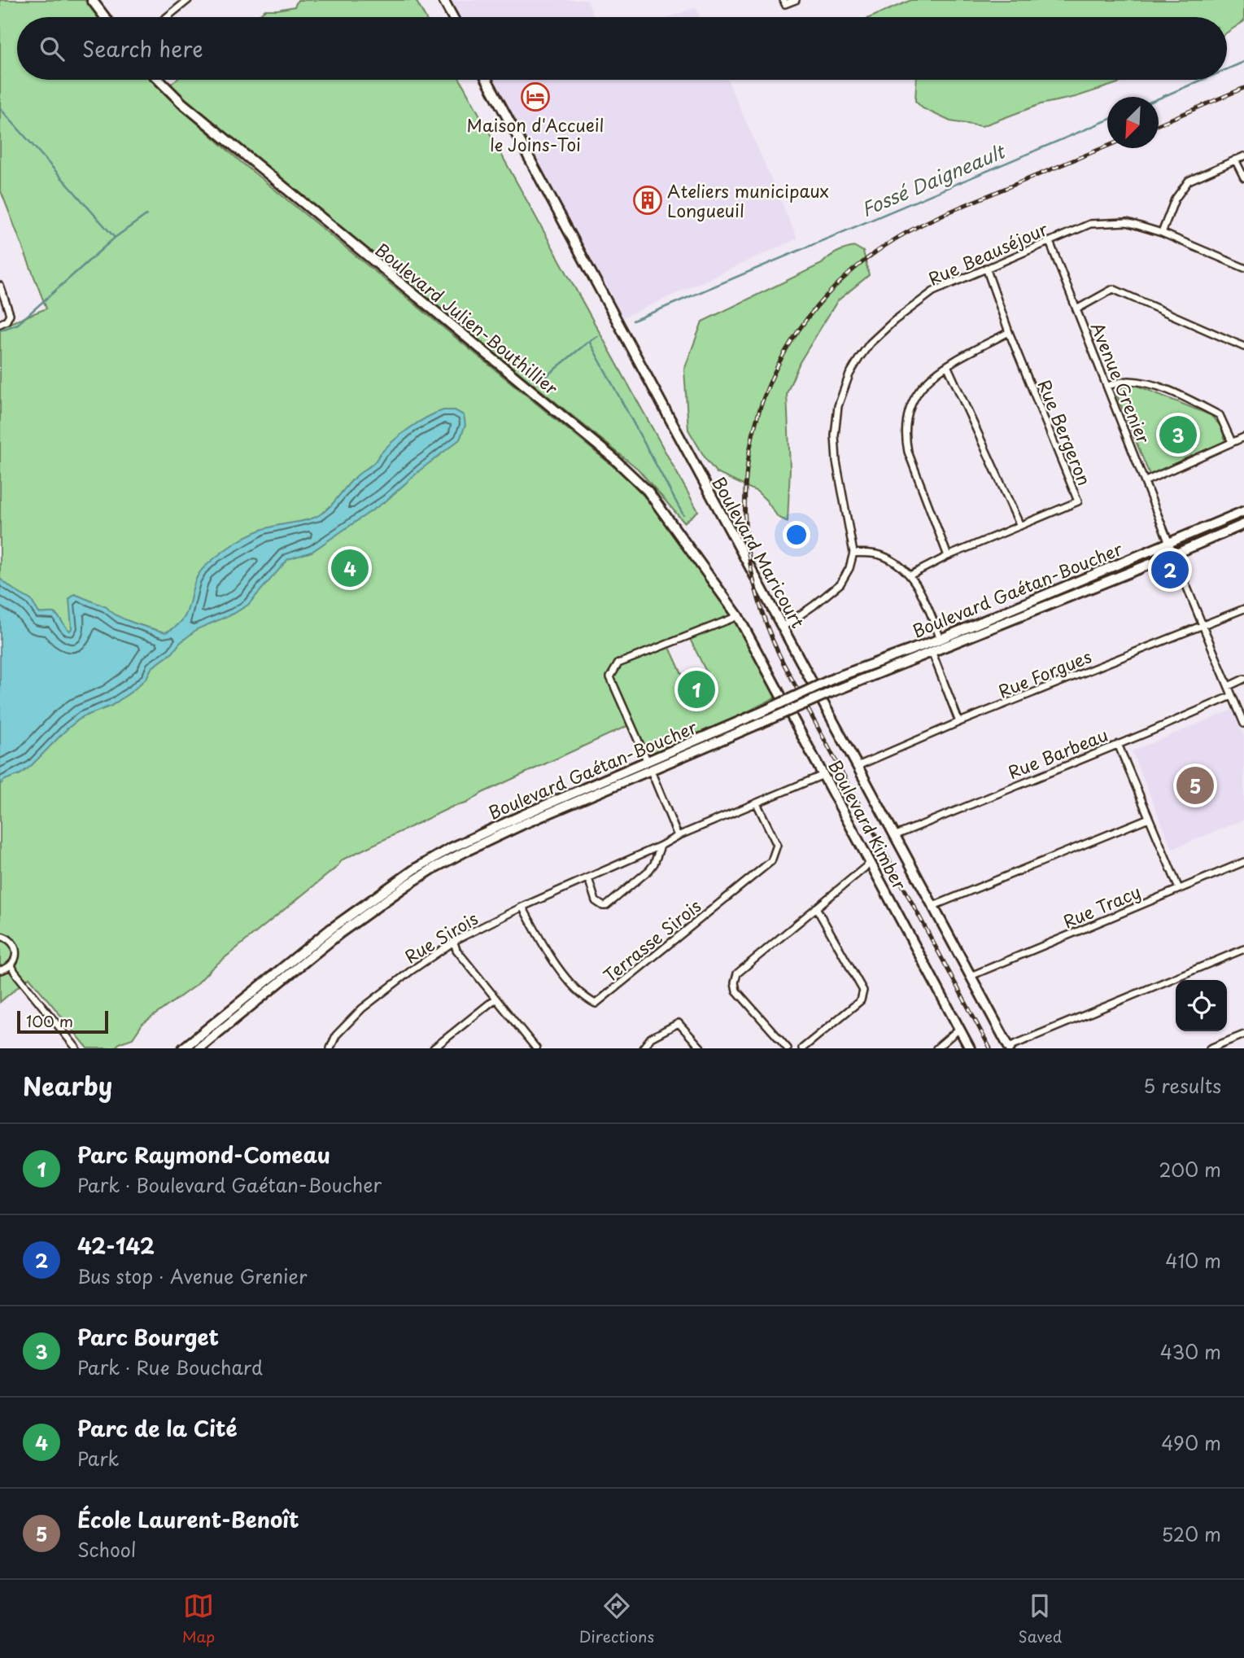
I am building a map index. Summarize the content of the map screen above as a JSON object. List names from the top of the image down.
{
  "streets": {
    "street": [
      "Rue Beauséjour",
      "Boulevard Julien-Bouthillier",
      "Avenue Grenier",
      "Rue Bergeron",
      "Boulevard Maricourt",
      "Boulevard Gaétan-Boucher",
      "Rue Forgues",
      "Rue Barbeau",
      "Boulevard Kimber",
      "Rue Tracy",
      "Rue Sirois",
      "Terrasse Sirois"
    ]
  },
  "crossings": [
    ["Rue Beauséjour", "Avenue Grenier"],
    ["Rue Beauséjour", "Rue Bergeron"],
    ["Boulevard Julien-Bouthillier", "Boulevard Kimber"],
    ["Avenue Grenier", "Boulevard Gaétan-Boucher"],
    ["Avenue Grenier", "Rue Forgues"],
    ["Avenue Grenier", "Rue Barbeau"],
    ["Boulevard Maricourt", "Rue Forgues"],
    ["Boulevard Maricourt", "Rue Barbeau"],
    ["Boulevard Maricourt", "Rue Tracy"],
    ["Boulevard Kimber", "Rue Sirois"],
    ["Rue Sirois", "Terrasse Sirois"]
  ],
  "water": ["Fossé Daigneault"],
  "places": {
    "hotel": ["Maison d'Accueil le Joins-Toi"],
    "building": ["Ateliers municipaux Longueuil"]
  },
  "scale_bar": "100 m",
  "north": "bottom left",
  "page": {
    "search": "Search here",
    "pins": [
      "3",
      "4",
      "2",
      "1",
      "5"
    ],
    "scale": "100 m",
    "heading": ["Nearby", "5 results"],
    "list": [
      {
        "mark": "1",
        "name": "Parc Raymond-Comeau",
        "note": "Park · Boulevard Gaétan-Boucher",
        "value": "200 m"
      },
      {
        "mark": "2",
        "name": "42-142",
        "note": "Bus stop · Avenue Grenier",
        "value": "410 m"
      },
      {
        "mark": "3",
        "name": "Parc Bourget",
        "note": "Park · Rue Bouchard",
        "value": "430 m"
      },
      {
        "mark": "4",
        "name": "Parc de la Cité",
        "note": "Park",
        "value": "490 m"
      },
      {
        "mark": "5",
        "name": "École Laurent-Benoît",
        "note": "School",
        "value": "520 m"
      }
    ],
    "nav": ["Map", "Directions", "Saved"]
  }
}
